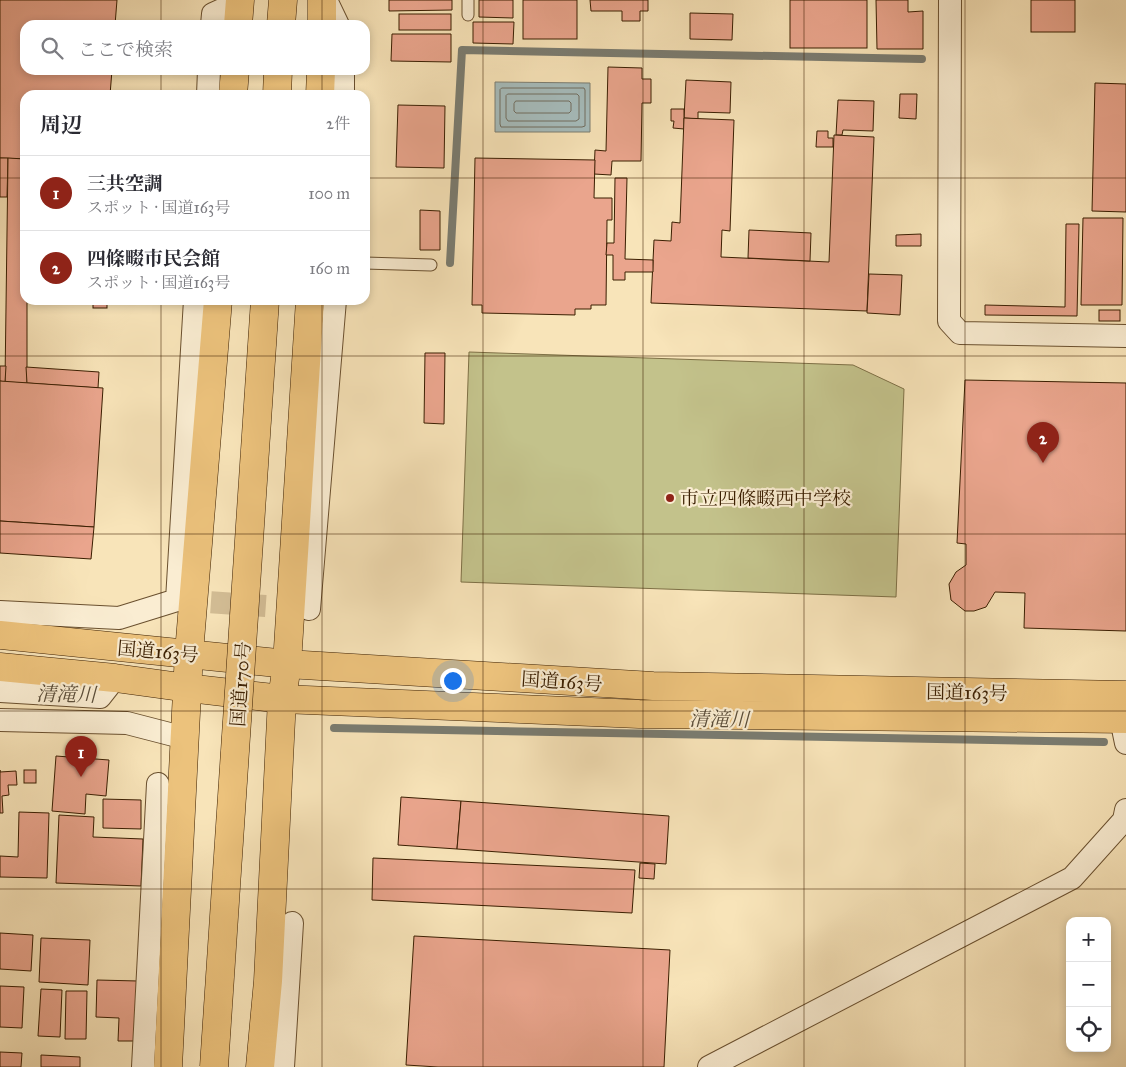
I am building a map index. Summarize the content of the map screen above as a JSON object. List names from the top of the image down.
{
  "streets": {
    "highway": ["国道163号", "国道170号"]
  },
  "water": ["清滝川"],
  "places": ["市立四條畷西中学校"],
  "page": {
    "search": "ここで検索",
    "heading": ["周辺", "2件"],
    "list": [
      {
        "mark": "1",
        "name": "三共空調",
        "note": "スポット · 国道163号",
        "value": "100 m"
      },
      {
        "mark": "2",
        "name": "四條畷市民会館",
        "note": "スポット · 国道163号",
        "value": "160 m"
      }
    ],
    "pins": ["2", "1"],
    "map_buttons": ["+", "−"]
  }
}
